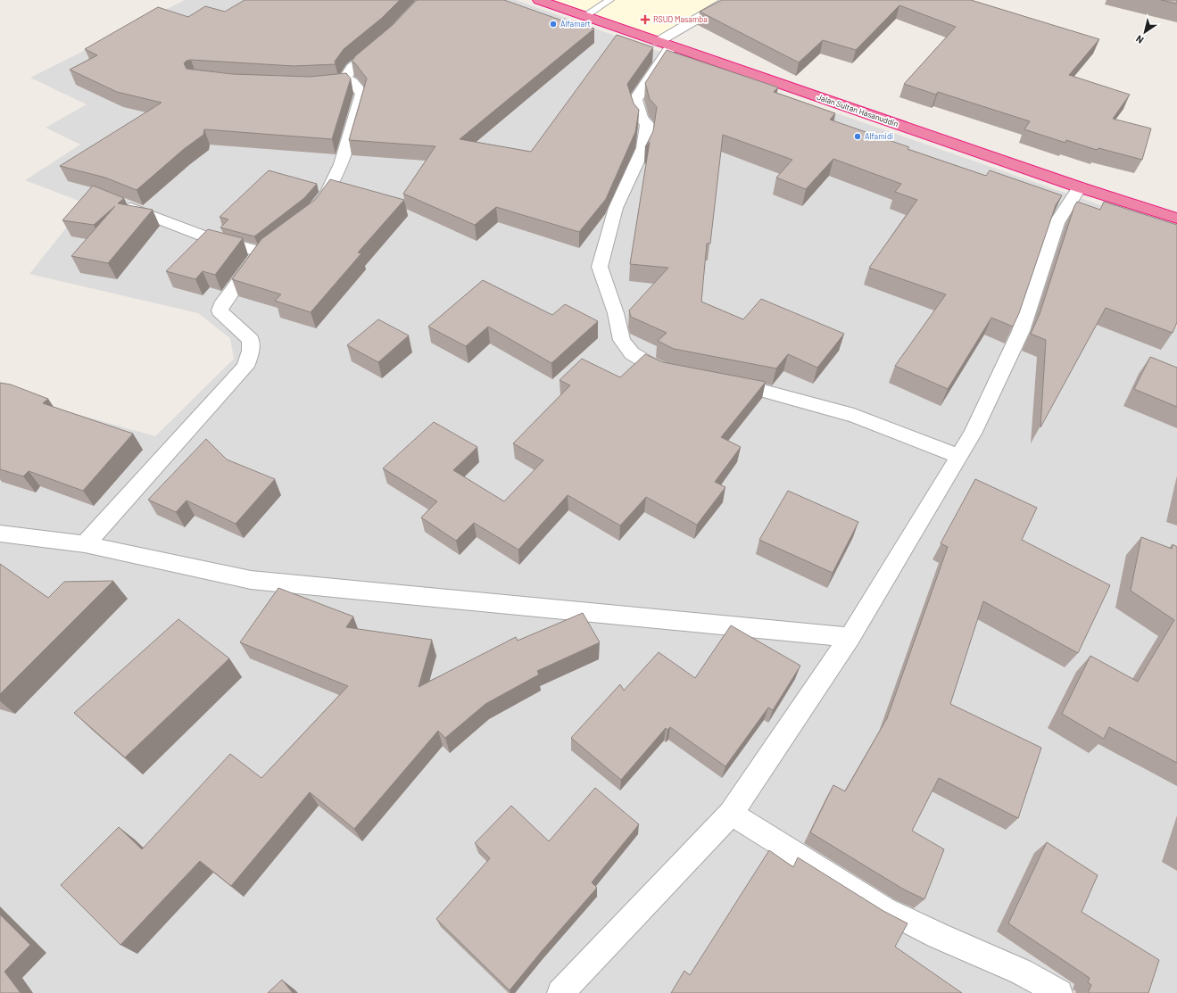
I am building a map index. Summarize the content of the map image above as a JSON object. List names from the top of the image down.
{
  "streets": {
    "highway": ["Jalan Sultan Hasanuddin"]
  },
  "places": {
    "health": ["RSUD Masamba"],
    "other": ["Alfamart", "Alfamidi"]
  },
  "north": "bottom left"
}
